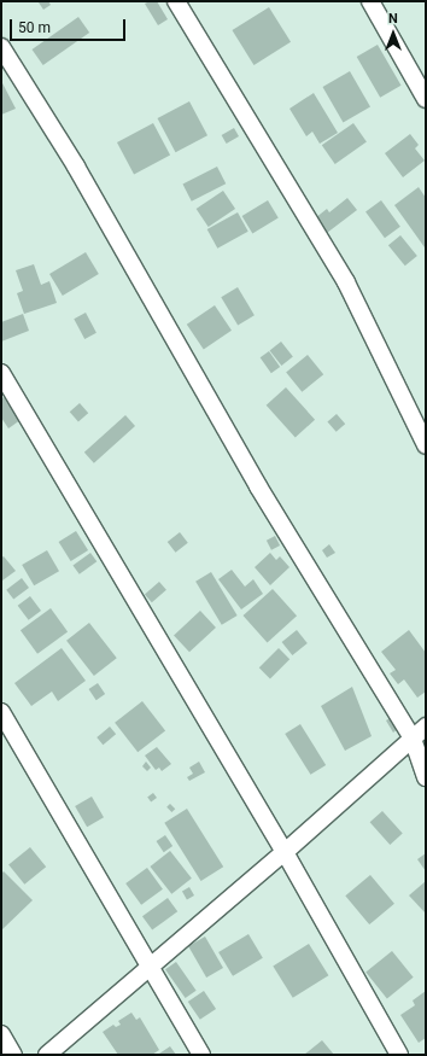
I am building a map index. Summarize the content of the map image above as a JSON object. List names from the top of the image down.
{
  "scale_bar": "50 m",
  "north": "top"
}
